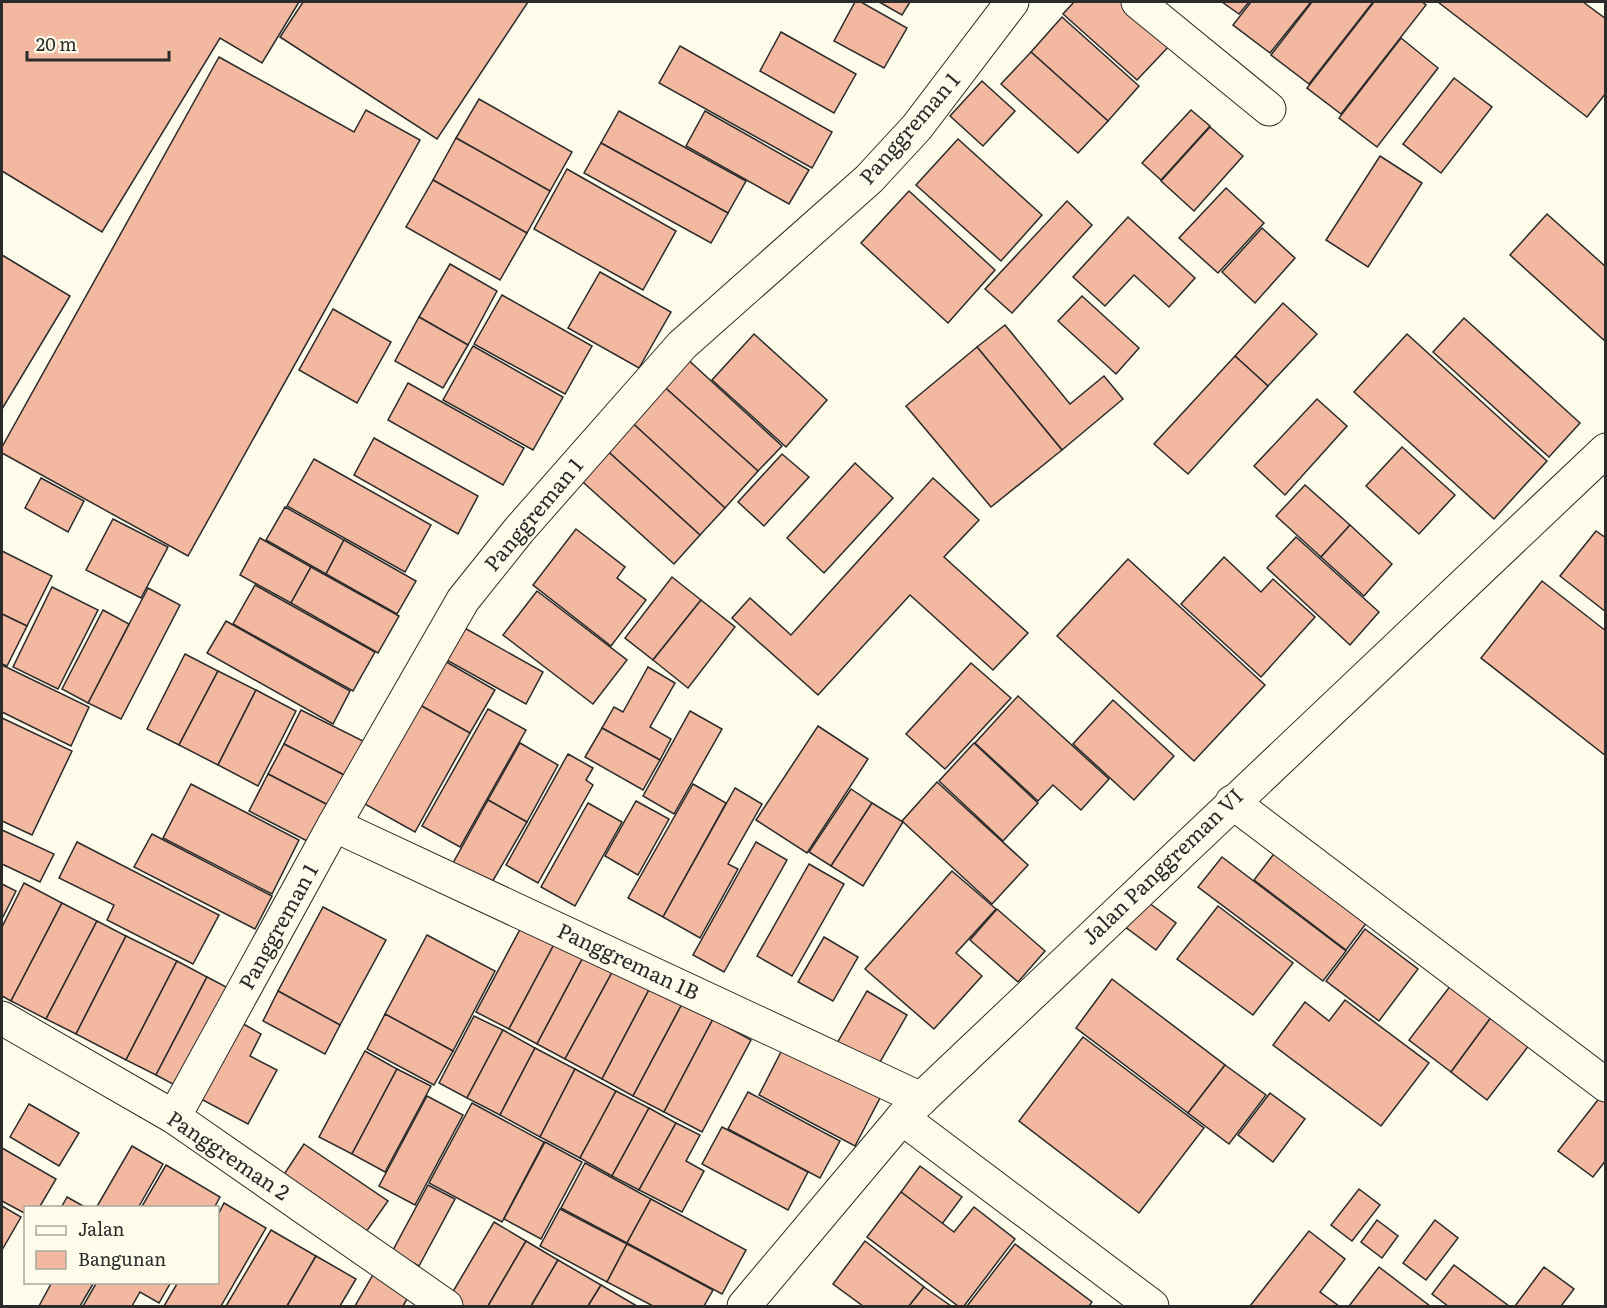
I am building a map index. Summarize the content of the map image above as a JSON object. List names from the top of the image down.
{
  "streets": {
    "street": [
      "Panggreman 1",
      "Jalan Panggreman VI",
      "Panggreman 1B",
      "Panggreman 2"
    ]
  },
  "crossings": [
    ["Panggreman 1", "Panggreman 1B"],
    ["Panggreman 1", "Panggreman 2"],
    ["Jalan Panggreman VI", "Panggreman 1B"]
  ],
  "legend": ["Jalan", "Bangunan"],
  "scale_bar": "20 m"
}
